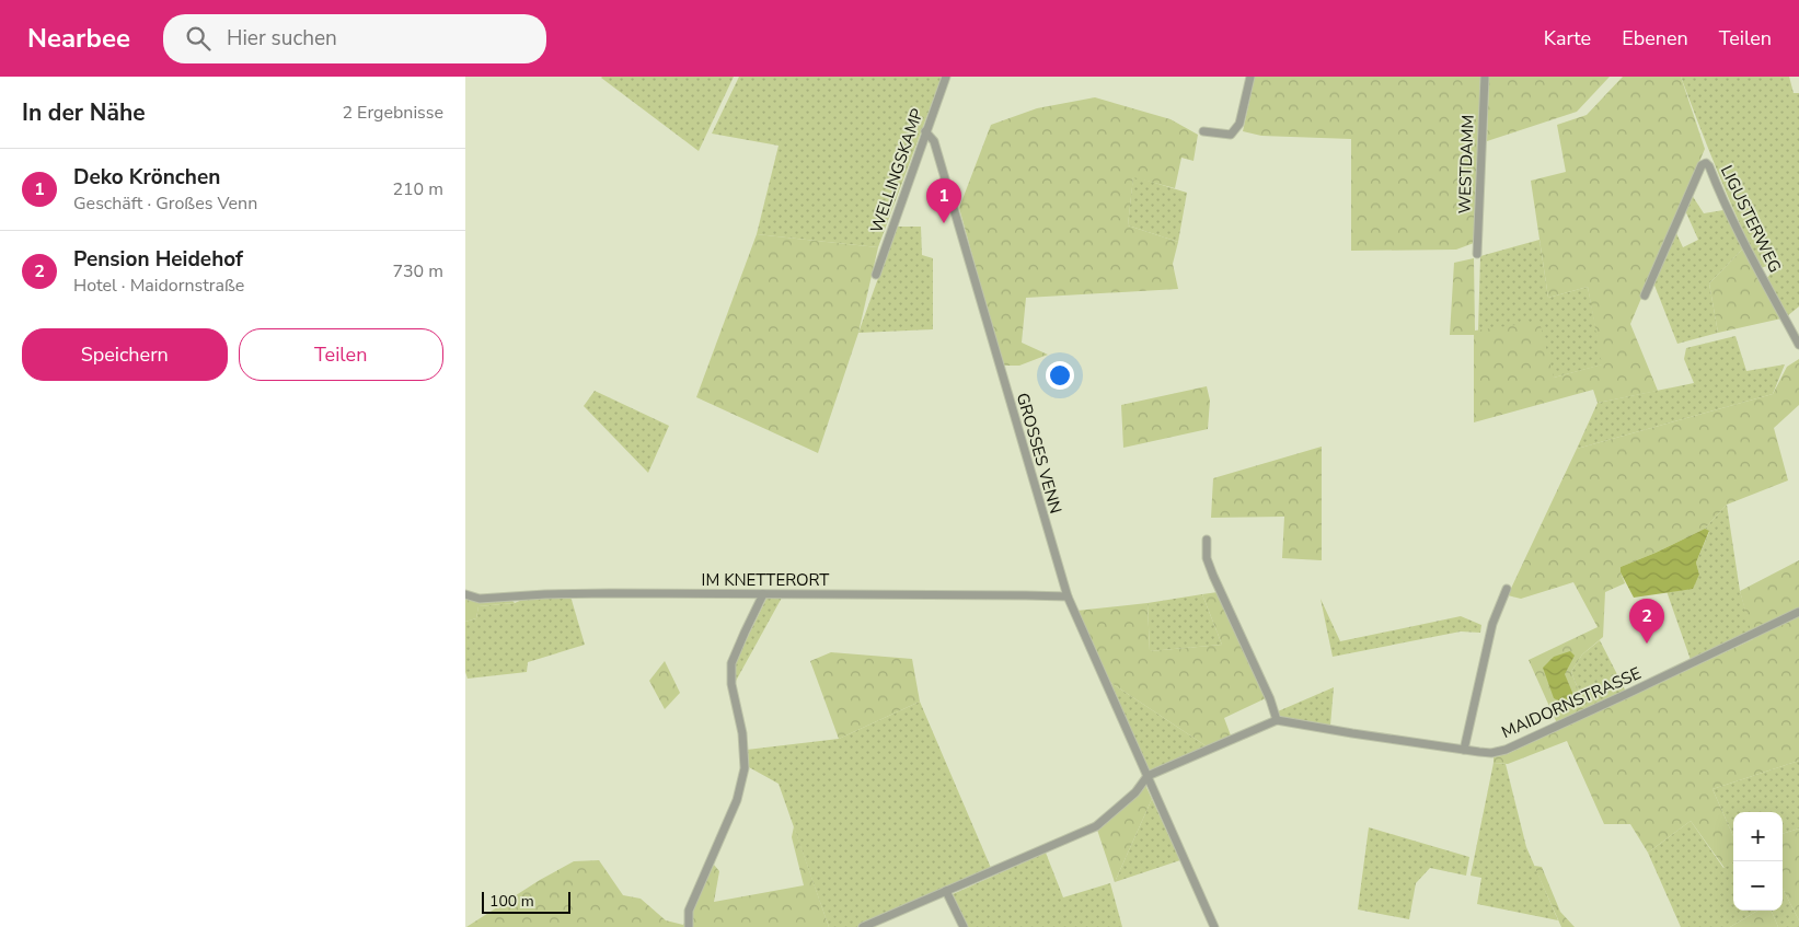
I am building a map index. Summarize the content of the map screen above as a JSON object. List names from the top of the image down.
{
  "streets": {
    "street": [
      "WESTDAMM",
      "WELLINGSKAMP",
      "LIGUSTERWEG",
      "GROSSES VENN",
      "IM KNETTERORT",
      "MAIDORNSTRASSE"
    ]
  },
  "crossings": [
    ["WELLINGSKAMP", "GROSSES VENN"],
    ["GROSSES VENN", "IM KNETTERORT"]
  ],
  "scale_bar": "100 m",
  "page": {
    "header": "Nearbee",
    "search": "Hier suchen",
    "nav": ["Karte", "Ebenen", "Teilen"],
    "heading": ["In der Nähe", "2 Ergebnisse"],
    "list": [
      {
        "mark": "1",
        "name": "Deko Krönchen",
        "note": "Geschäft · Großes Venn",
        "value": "210 m"
      },
      {
        "mark": "2",
        "name": "Pension Heidehof",
        "note": "Hotel · Maidornstraße",
        "value": "730 m"
      }
    ],
    "pins": ["1", "2"],
    "buttons": ["Speichern", "Teilen"],
    "map_buttons": ["+", "−"],
    "scale": "100 m"
  }
}
